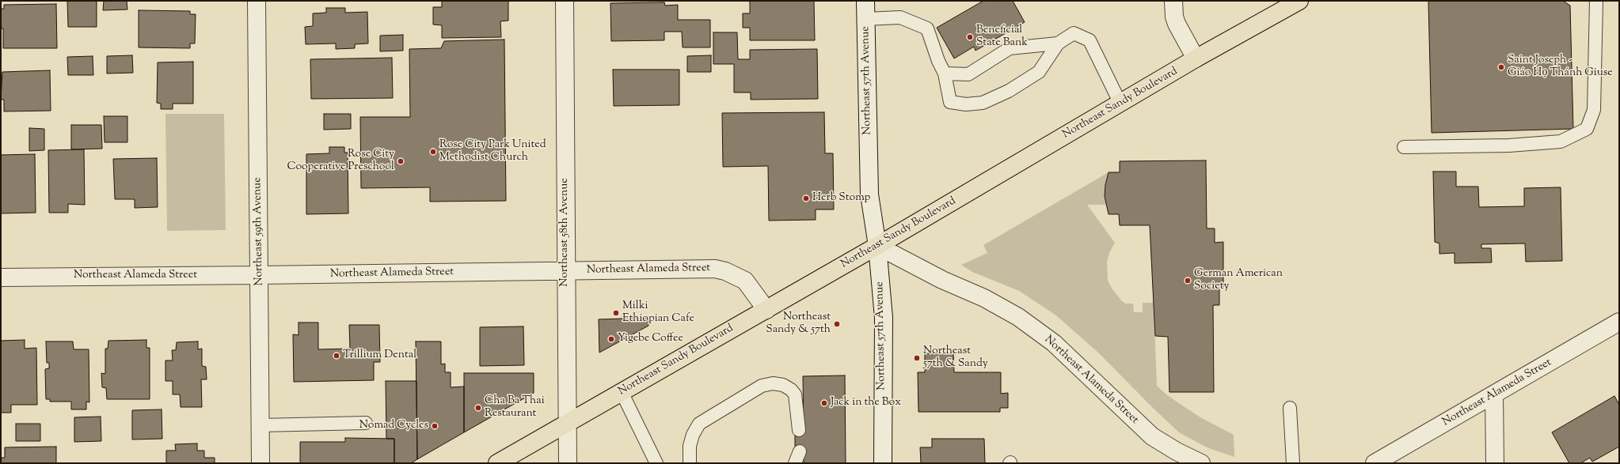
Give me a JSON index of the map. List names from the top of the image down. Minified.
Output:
{"streets":{"main road":["Northeast Sandy Boulevard"],"street":["Northeast 57th Avenue","Northeast 59th Avenue","Northeast 58th Avenue","Northeast Alameda Street"]},"crossings":[["Northeast 57th Avenue","Northeast Sandy Boulevard"],["Northeast 57th Avenue","Northeast Alameda Street"],["Northeast Sandy Boulevard","Northeast 58th Avenue"],["Northeast Sandy Boulevard","Northeast Alameda Street"],["Northeast 59th Avenue","Northeast Alameda Street"],["Northeast 58th Avenue","Northeast Alameda Street"]],"places":["Beneficial State Bank","Saint Joseph - Giáo Họ Thánh Giuse","Rose City Park United Methodist Church","Rose City Cooperative Preschool","Herb Stomp","German American Society","Milki Ethiopian Cafe","Northeast Sandy & 57th","Yigebe Coffee","Trillium Dental","Northeast 57th & Sandy","Jack in the Box","Cha Ba Thai Restaurant","Nomad Cycles"]}
